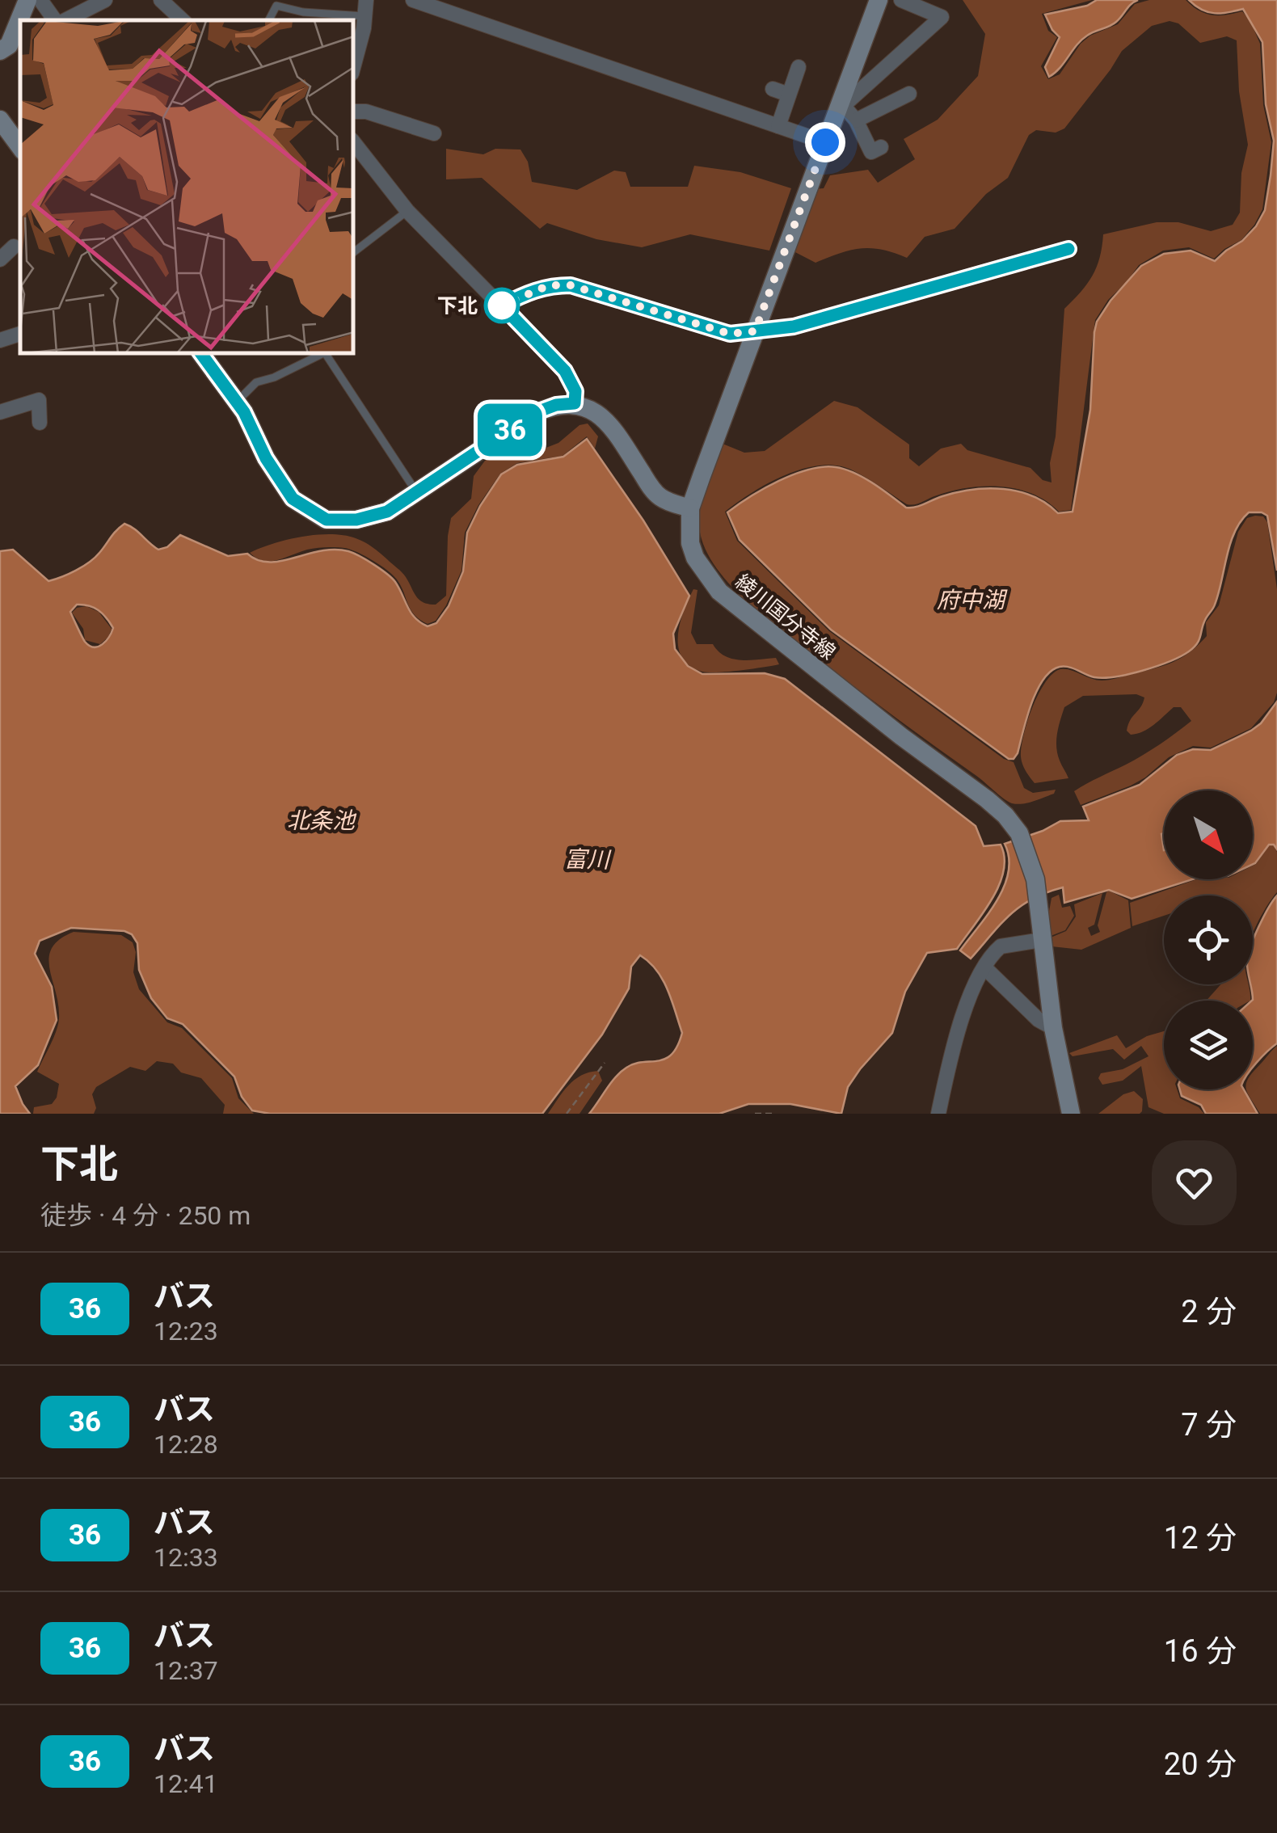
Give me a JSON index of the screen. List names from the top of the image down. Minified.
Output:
{"streets":{"main road":["綾川国分寺線"]},"water":["府中湖","北条池","富川"],"places":["下北"],"lines":["bus line 36"],"north":"bottom right","page":{"on_map":"36","heading":["下北","徒歩 · 4 分 · 250 m"],"list":[{"mark":"36","name":"バス","note":"12:23","value":"2 分"},{"mark":"36","name":"バス","note":"12:28","value":"7 分"},{"mark":"36","name":"バス","note":"12:33","value":"12 分"},{"mark":"36","name":"バス","note":"12:37","value":"16 分"},{"mark":"36","name":"バス","note":"12:41","value":"20 分"}]}}
